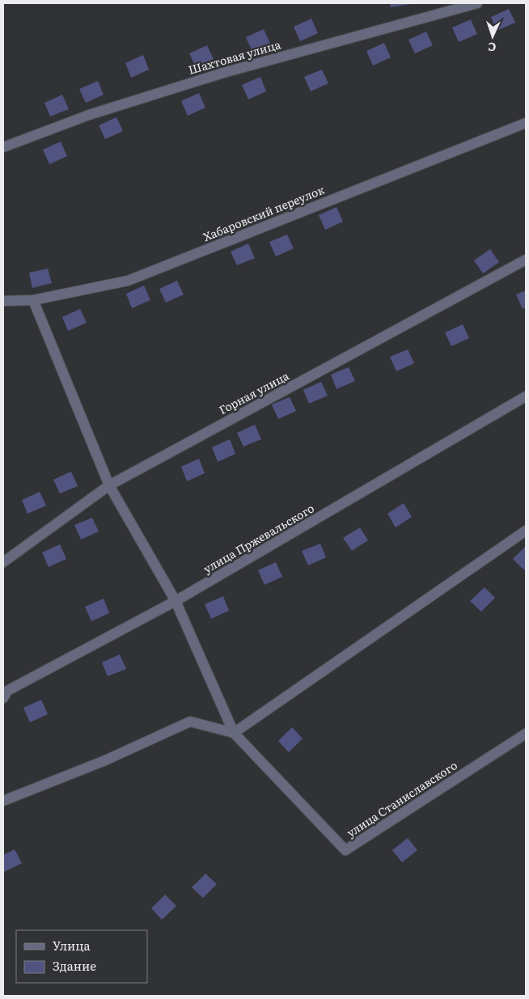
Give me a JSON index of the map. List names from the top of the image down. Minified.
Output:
{"streets":{"street":["Шахтовая улица","Хабаровский переулок","Горная улица","улица Пржевальского","улица Станиславского"]},"legend":["Улица","Здание"],"north":"bottom"}
